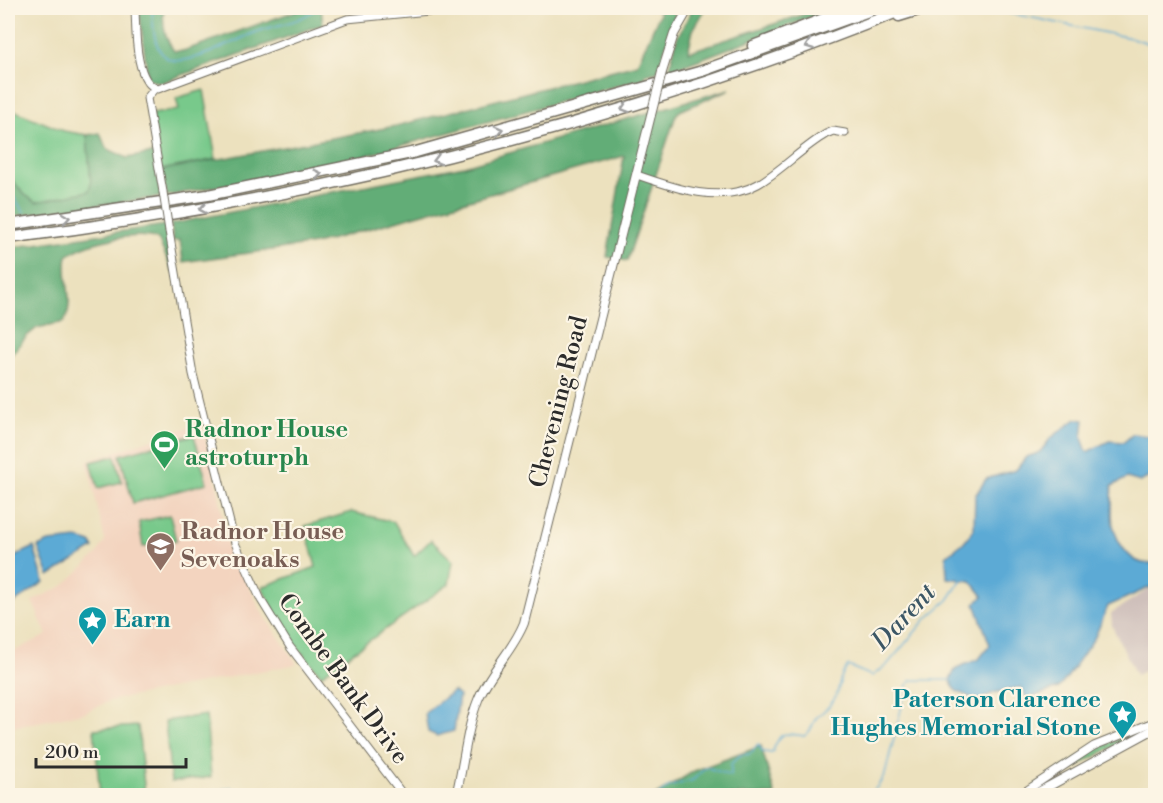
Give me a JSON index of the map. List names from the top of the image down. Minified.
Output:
{"streets":{"main road":["Chevening Road"],"street":["Combe Bank Drive"]},"water":["Darent"],"places":{"sports":["Radnor House astroturph"],"school or university":["Radnor House Sevenoaks"],"place":["Earn","Paterson Clarence Hughes Memorial Stone"]},"scale_bar":"200 m"}
